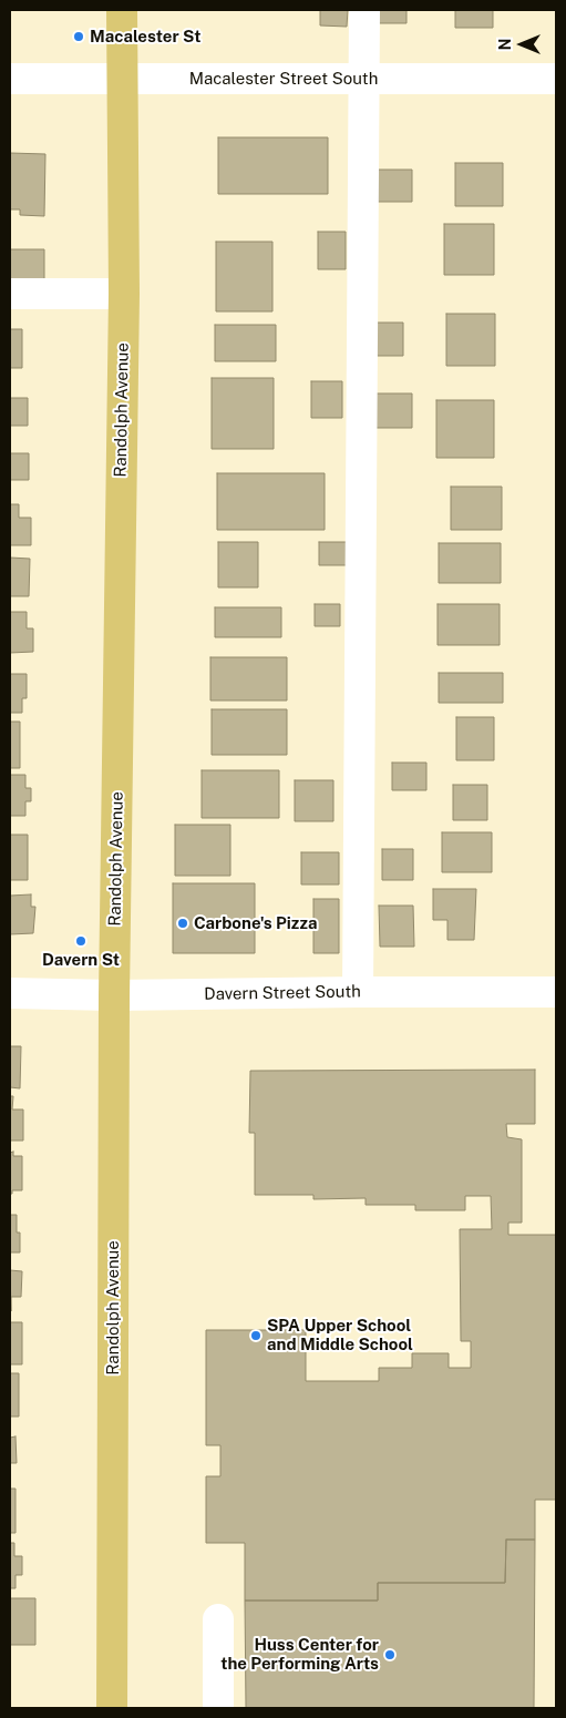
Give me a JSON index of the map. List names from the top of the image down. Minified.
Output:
{"streets":{"main road":["Randolph Avenue"],"street":["Macalester Street South","Davern Street South"]},"crossings":[["Macalester Street South","Randolph Avenue"],["Randolph Avenue","Davern Street South"]],"places":["Macalester St","Carbone's Pizza","Davern St","SPA Upper School and Middle School","Huss Center for the Performing Arts"],"north":"left"}
